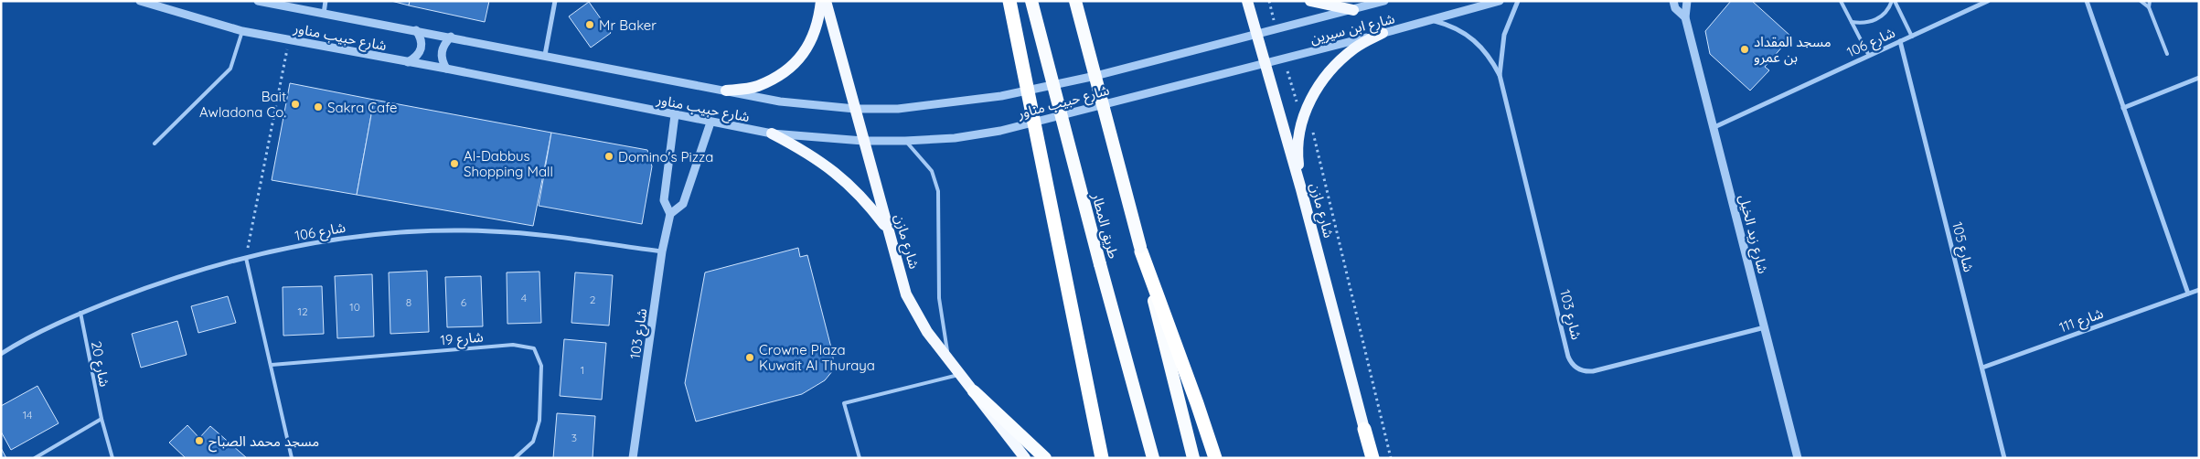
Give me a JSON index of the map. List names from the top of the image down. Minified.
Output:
{"streets":{"highway":["طريق المطار"],"main road":["شارع مازن"],"street":["شارع ابن سيرين","شارع حبيب مناور","شارع 106","شارع زيد الخيل","شارع 105","شارع 103","شارع 111"],"lane":["شارع 19","شارع 20"]},"crossings":[["شارع ابن سيرين","شارع حبيب مناور"],["شارع ابن سيرين","شارع مازن"],["شارع ابن سيرين","شارع 103"],["شارع حبيب مناور","شارع مازن"],["شارع حبيب مناور","شارع 103"],["شارع 106","شارع زيد الخيل"],["شارع 106","شارع 105"],["شارع 106","شارع 103"],["شارع 106","شارع 20"],["شارع زيد الخيل","شارع 103"],["شارع 105","شارع 111"]],"places":["Mr Baker","مسجد المقداد بن عمرو","Bait Awladona Co.","Sakra Cafe","Domino's Pizza","Al-Dabbus Shopping Mall","Crowne Plaza Kuwait Al Thuraya","مسجد محمد الصباح"],"house_numbers":["4","2","8","6","10","12","1","14","3"]}
